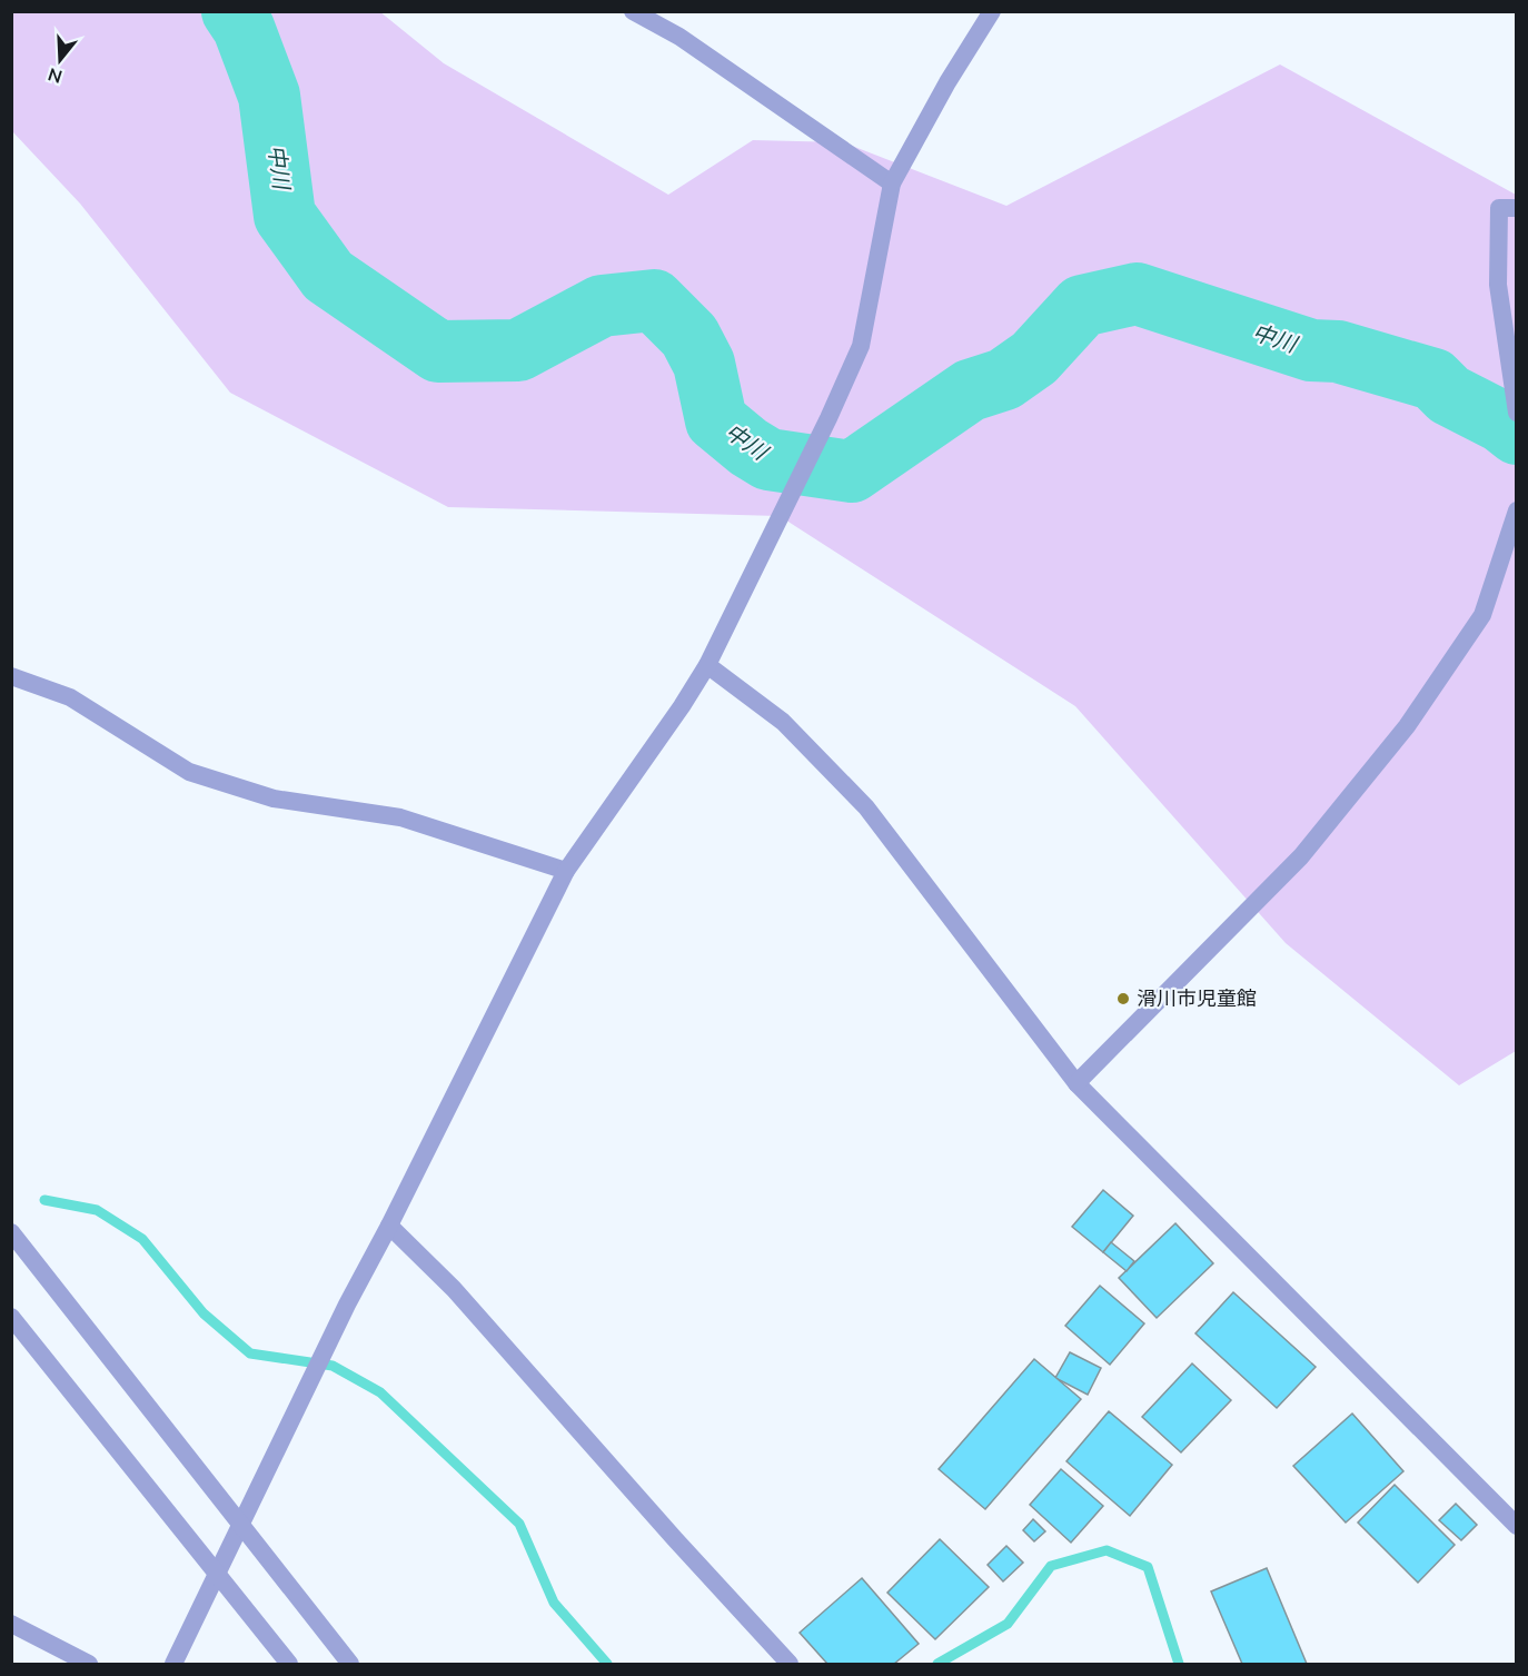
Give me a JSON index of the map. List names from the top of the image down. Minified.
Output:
{"water":["中川"],"places":["滑川市児童館"],"north":"bottom"}
